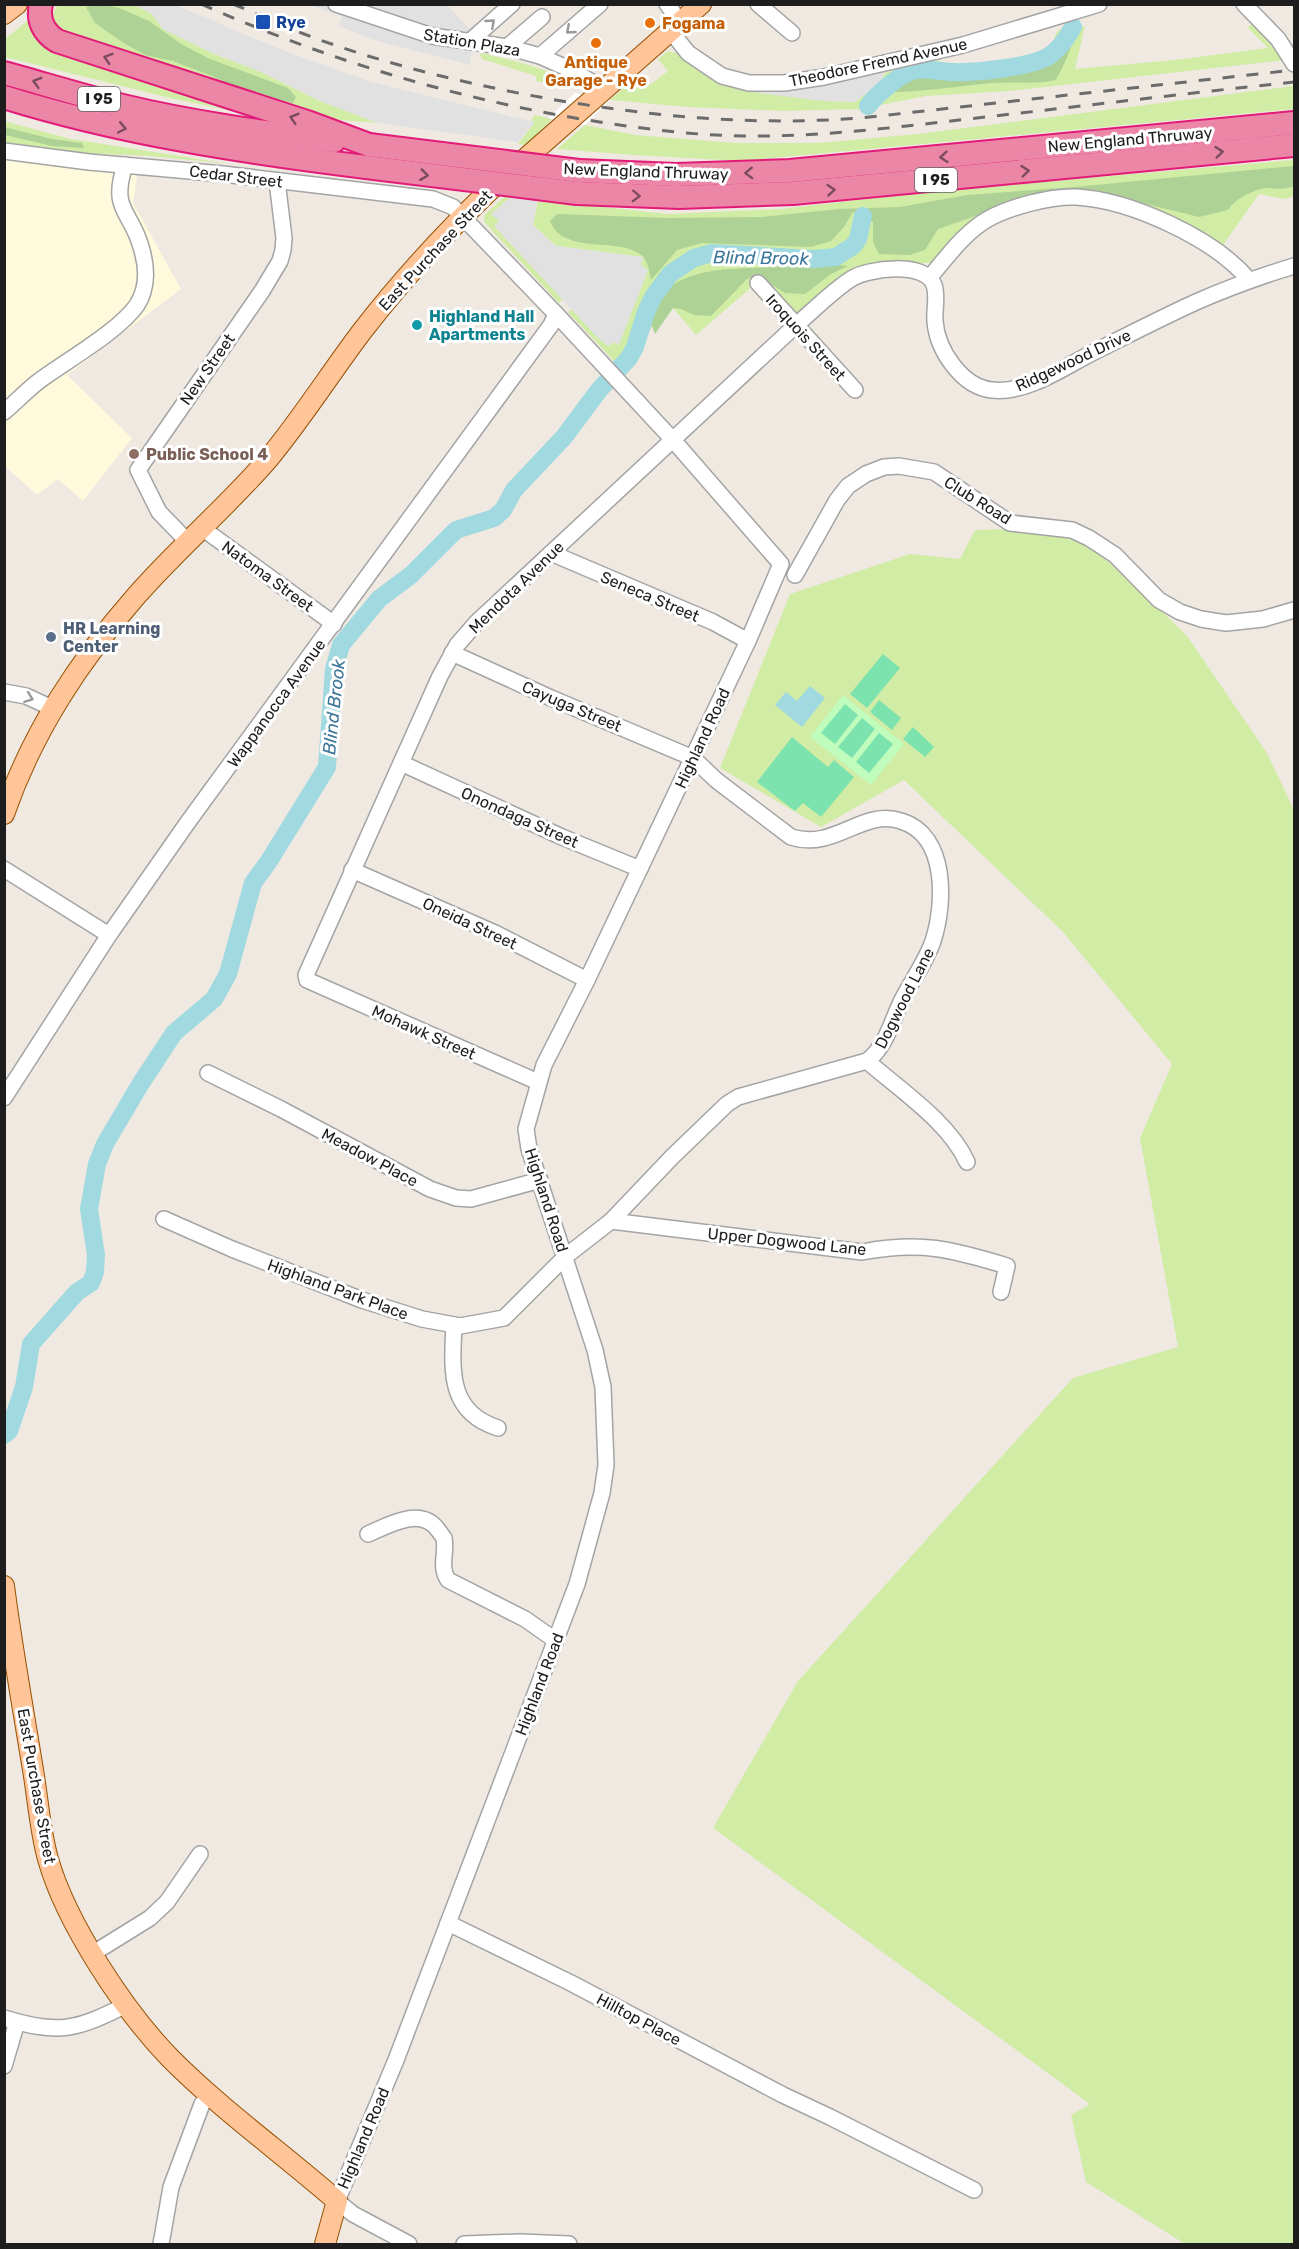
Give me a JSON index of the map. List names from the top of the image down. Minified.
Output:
{"streets":{"highway":["I 95","New England Thruway"],"main road":["East Purchase Street"],"street":["Station Plaza","Theodore Fremd Avenue","Cedar Street","Iroquois Street","Ridgewood Drive","New Street","Club Road","Natoma Street","Mendota Avenue","Seneca Street","Wappanocca Avenue","Cayuga Street","Highland Road","Onondaga Street","Oneida Street","Dogwood Lane","Mohawk Street","Meadow Place","Upper Dogwood Lane","Highland Park Place","Hilltop Place"]},"crossings":[["Station Plaza","East Purchase Street"],["Theodore Fremd Avenue","East Purchase Street"],["Cedar Street","East Purchase Street"],["Cedar Street","New Street"],["Cedar Street","Highland Road"],["East Purchase Street","New Street"],["East Purchase Street","Natoma Street"],["East Purchase Street","Highland Road"],["Iroquois Street","Mendota Avenue"],["Natoma Street","Wappanocca Avenue"],["Mendota Avenue","Seneca Street"],["Mendota Avenue","Cayuga Street"],["Mendota Avenue","Highland Road"],["Mendota Avenue","Onondaga Street"],["Mendota Avenue","Oneida Street"],["Mendota Avenue","Mohawk Street"],["Seneca Street","Highland Road"],["Wappanocca Avenue","Highland Road"],["Cayuga Street","Highland Road"],["Cayuga Street","Dogwood Lane"],["Highland Road","Onondaga Street"],["Highland Road","Oneida Street"],["Highland Road","Dogwood Lane"],["Highland Road","Mohawk Street"],["Highland Road","Meadow Place"],["Highland Road","Highland Park Place"],["Highland Road","Hilltop Place"],["Dogwood Lane","Upper Dogwood Lane"],["Dogwood Lane","Highland Park Place"]],"water":["Blind Brook"],"places":{"transit":["Rye"],"other":["Fogama","Antique Garage - Rye","Highland Hall Apartments","Public School 4","HR Learning Center"]}}
